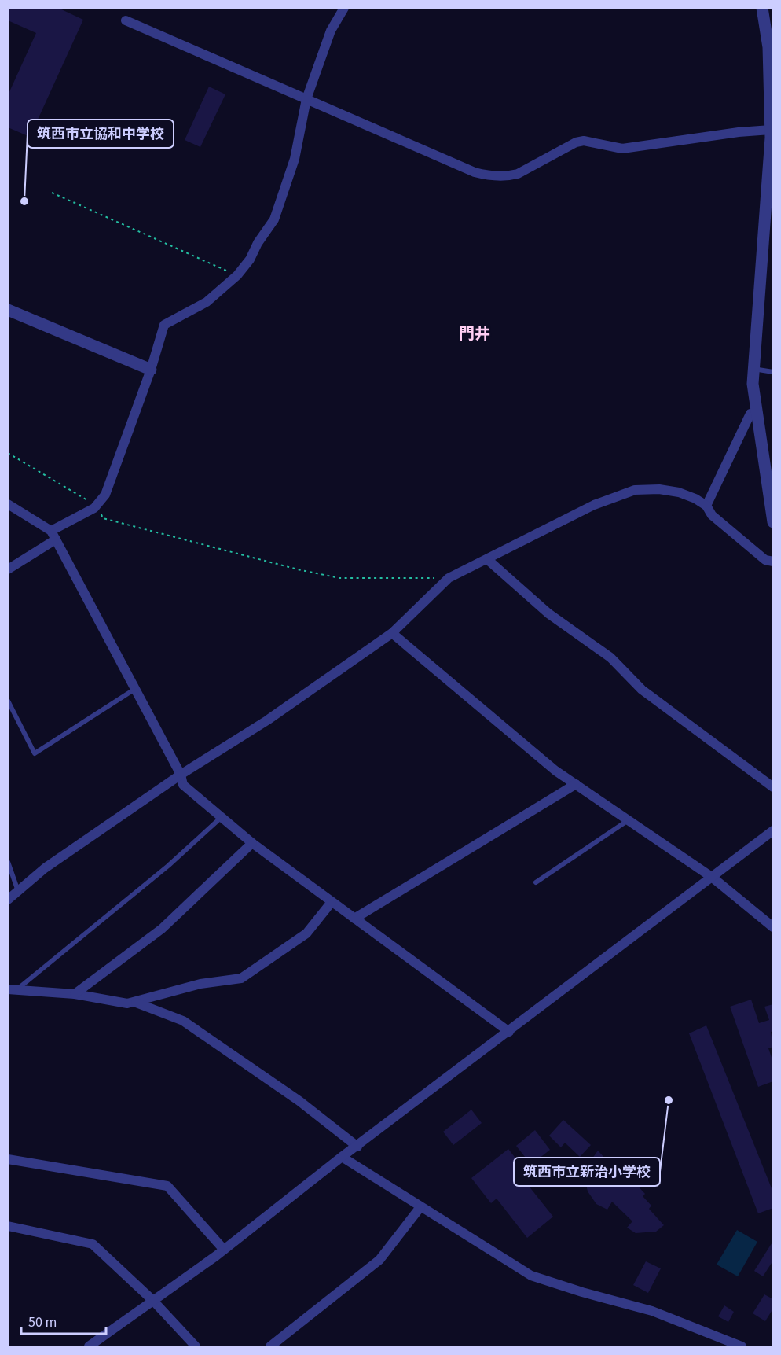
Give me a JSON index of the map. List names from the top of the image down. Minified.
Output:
{"districts":["門井"],"places":["筑西市立協和中学校","筑西市立新治小学校"],"scale_bar":"50 m"}
